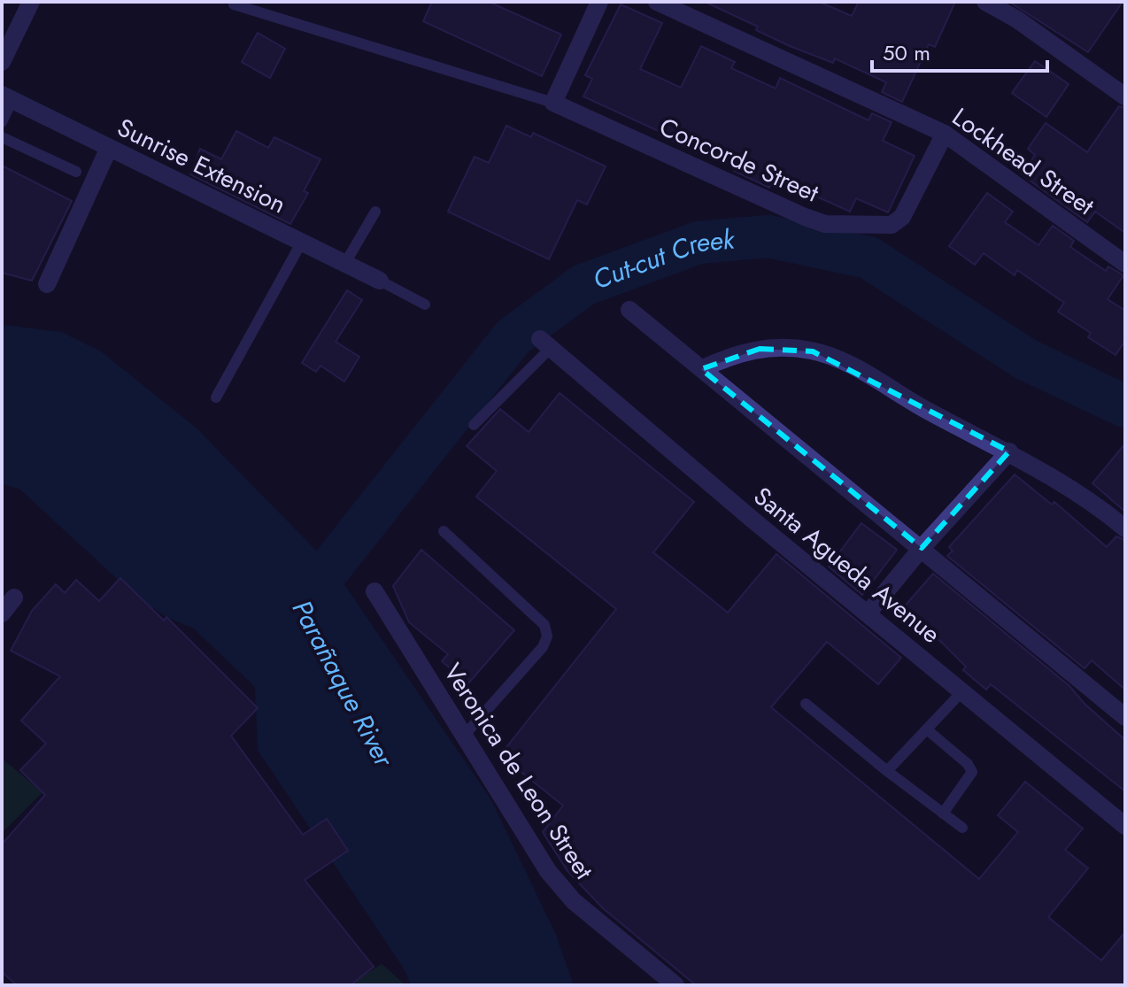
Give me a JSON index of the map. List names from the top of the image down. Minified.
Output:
{"streets":{"street":["Concorde Street","Lockhead Street","Sunrise Extension","Santa Agueda Avenue","Veronica de Leon Street"]},"crossings":[["Concorde Street","Lockhead Street"]],"water":["Cut-cut Creek","Parañaque River"],"scale_bar":"50 m"}
